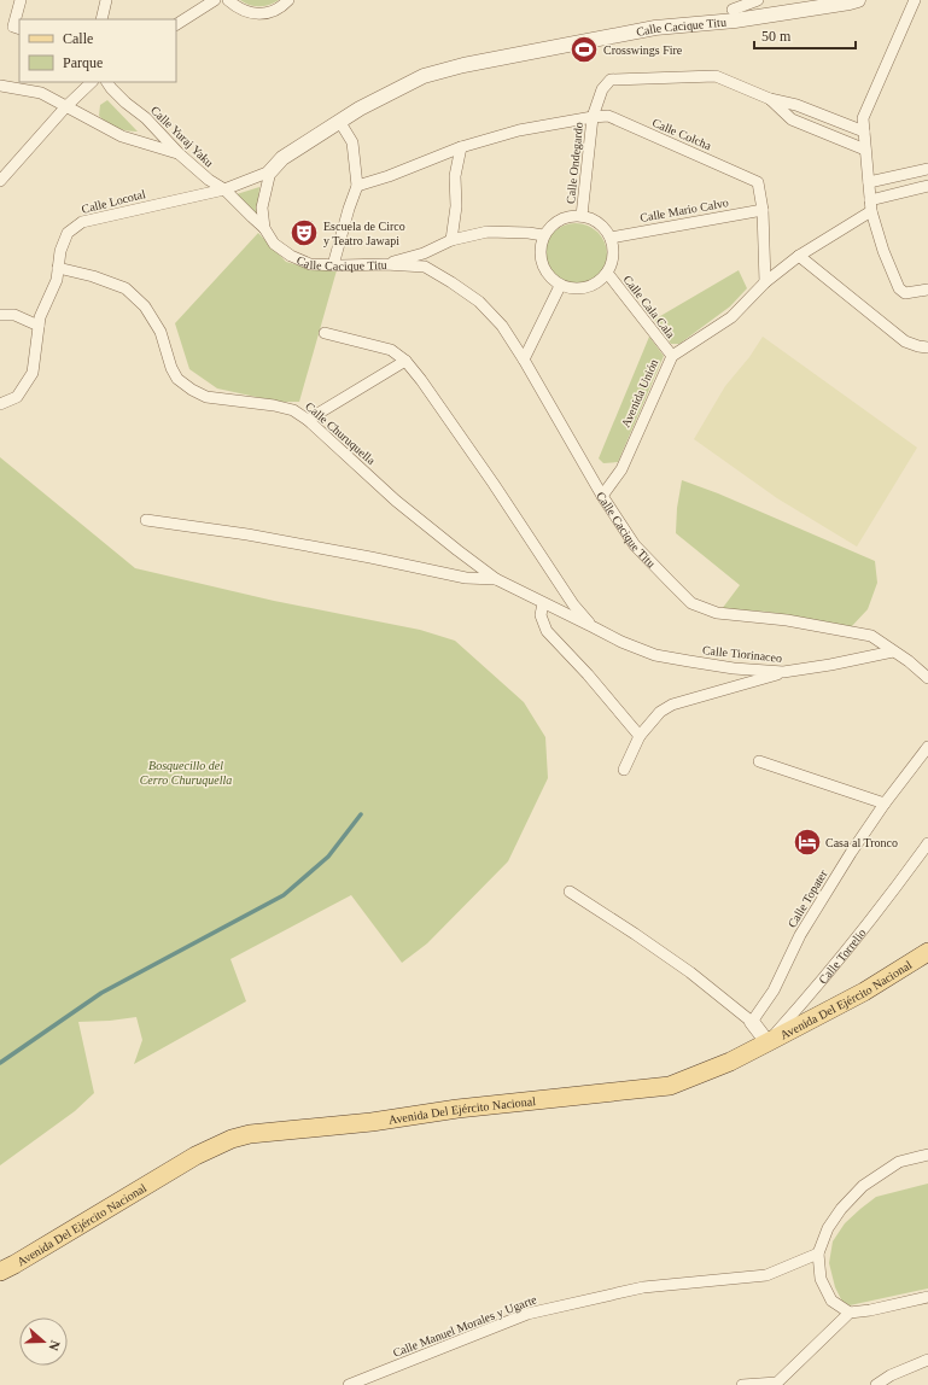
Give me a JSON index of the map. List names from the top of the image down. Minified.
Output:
{"streets":{"main road":["Avenida Del Ejército Nacional"],"street":["Calle Cacique Titu","Calle Colcha","Calle Yuraj Yaku","Calle Ondegardo","Calle Locotal","Calle Mario Calvo","Calle Cala Cala","Avenida Unión","Calle Churuquella","Calle Tiorinaceo","Calle Topater","Calle Torrelio","Calle Manuel Morales y Ugarte"]},"crossings":[["Calle Cacique Titu","Calle Yuraj Yaku"],["Calle Cacique Titu","Calle Locotal"],["Calle Cacique Titu","Avenida Unión"],["Calle Cacique Titu","Calle Tiorinaceo"],["Calle Colcha","Calle Ondegardo"],["Calle Colcha","Calle Mario Calvo"],["Calle Yuraj Yaku","Calle Locotal"],["Calle Ondegardo","Calle Mario Calvo"],["Calle Ondegardo","Calle Cala Cala"],["Calle Locotal","Calle Churuquella"],["Calle Mario Calvo","Calle Cala Cala"],["Calle Cala Cala","Avenida Unión"],["Calle Churuquella","Calle Tiorinaceo"],["Calle Torrelio","Avenida Del Ejército Nacional"]],"parks":["Bosquecillo del Cerro Churuquella"],"places":{"sports":["Crosswings Fire"],"theatre":["Escuela de Circo y Teatro Jawapi"],"hotel":["Casa al Tronco"]},"legend":["Calle","Parque"],"scale_bar":"50 m","north":"right"}
